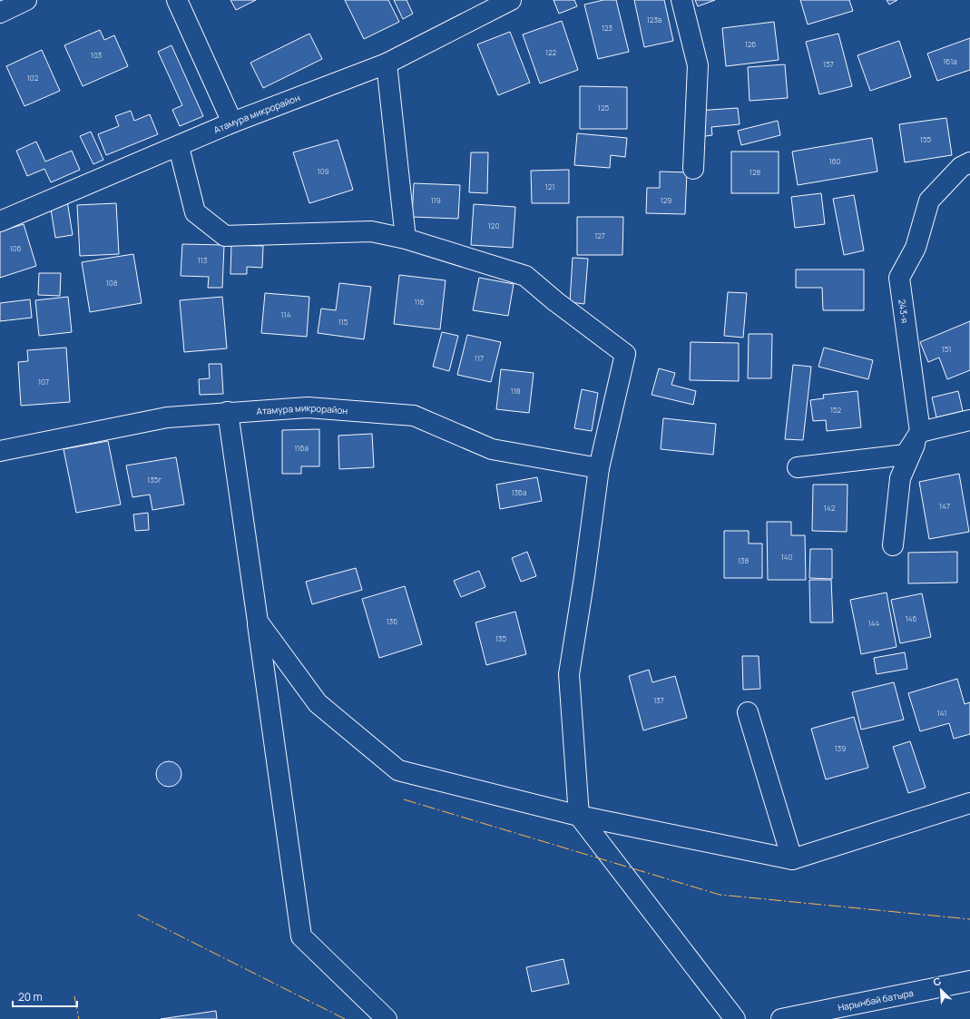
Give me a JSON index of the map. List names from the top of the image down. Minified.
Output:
{"streets":{"street":["Атамура микрорайон","243-я","Нарынбай батыра"]},"house_numbers":["123а","123","126","122","103","161а","157","102","125","155","160","109","128","121","119","129","120","127","106","113","108","116","114","115","151","117","107","118","152","116а","135г","136а","147","142","140","138","146","136","144","135","137","141","139"],"scale_bar":"20 m","north":"top left"}
